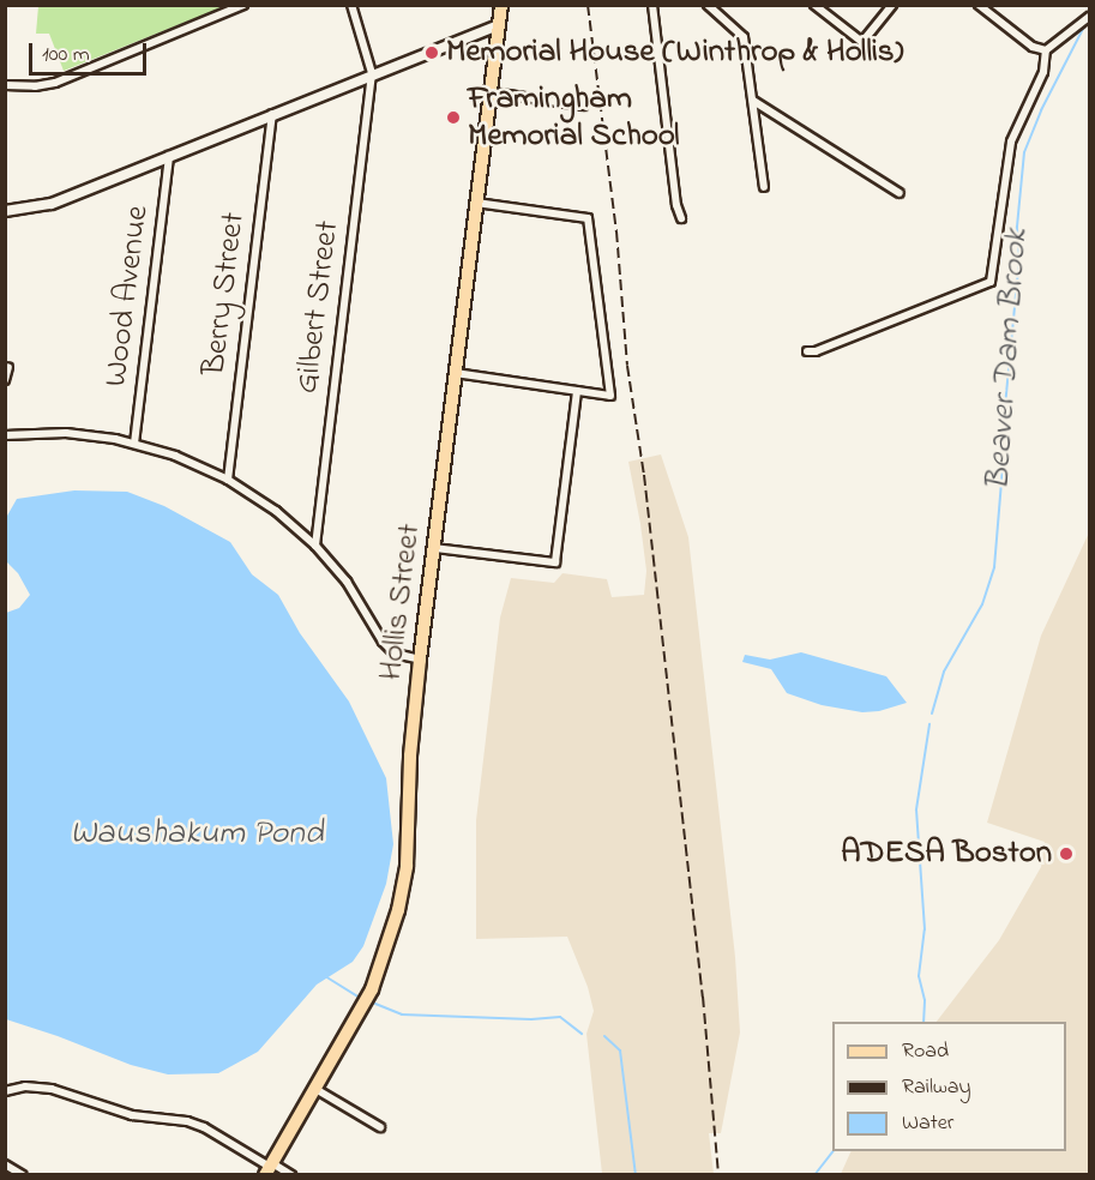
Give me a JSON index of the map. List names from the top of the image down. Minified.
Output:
{"streets":{"main road":["Hollis Street"],"street":["Berry Street","Wood Avenue","Gilbert Street"]},"water":["Beaver Dam Brook","Waushakum Pond"],"places":["Memorial House (Winthrop & Hollis)","Framingham Memorial School","ADESA Boston"],"legend":["Road","Railway","Water"],"scale_bar":"100 m"}
